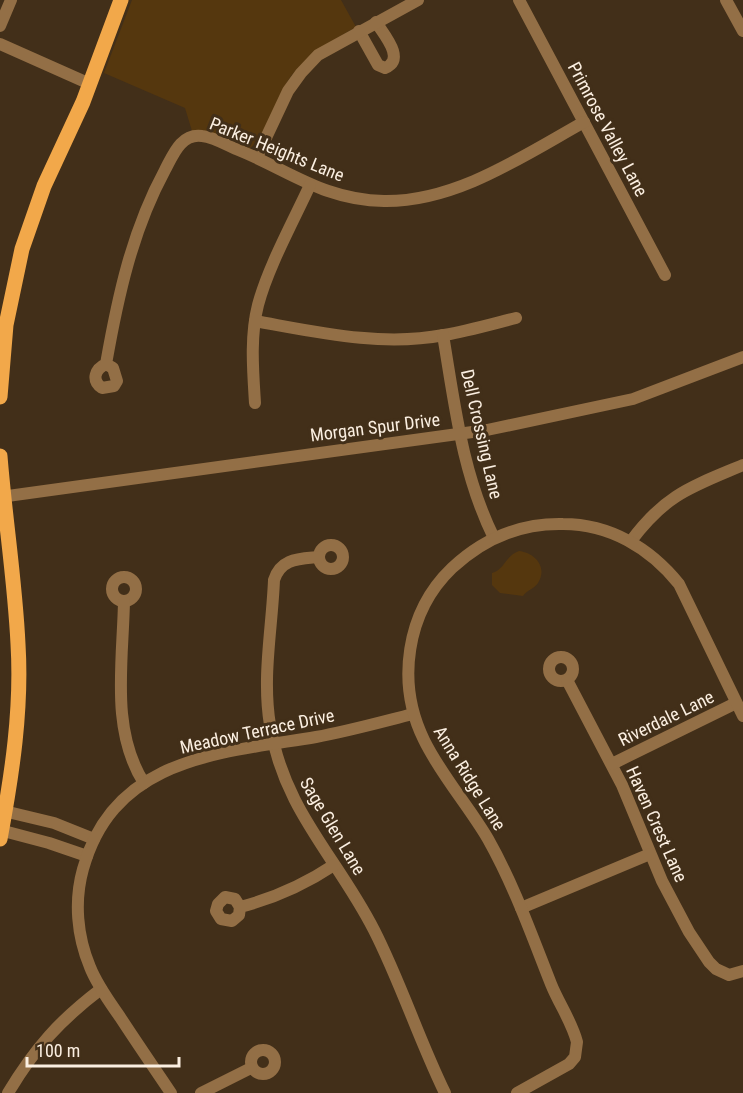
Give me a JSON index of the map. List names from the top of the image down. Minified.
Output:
{"streets":{"street":["Primrose Valley Lane","Parker Heights Lane","Morgan Spur Drive","Dell Crossing Lane","Riverdale Lane","Meadow Terrace Drive","Anna Ridge Lane","Haven Crest Lane","Sage Glen Lane"]},"crossings":[["Primrose Valley Lane","Parker Heights Lane"],["Morgan Spur Drive","Dell Crossing Lane"],["Dell Crossing Lane","Anna Ridge Lane"],["Riverdale Lane","Anna Ridge Lane"],["Riverdale Lane","Haven Crest Lane"],["Meadow Terrace Drive","Anna Ridge Lane"],["Meadow Terrace Drive","Sage Glen Lane"]],"scale_bar":"100 m"}
